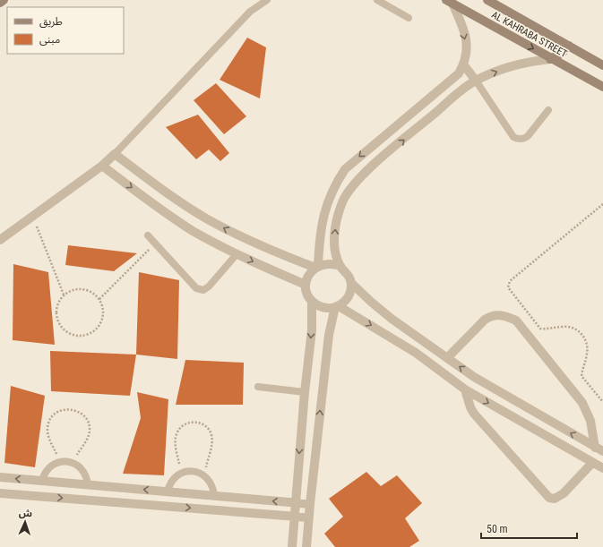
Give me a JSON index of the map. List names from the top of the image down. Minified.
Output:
{"streets":{"street":["AL KAHRABA STREET"]},"legend":["طريق","مبنى"],"scale_bar":"50 m","north":"top"}
